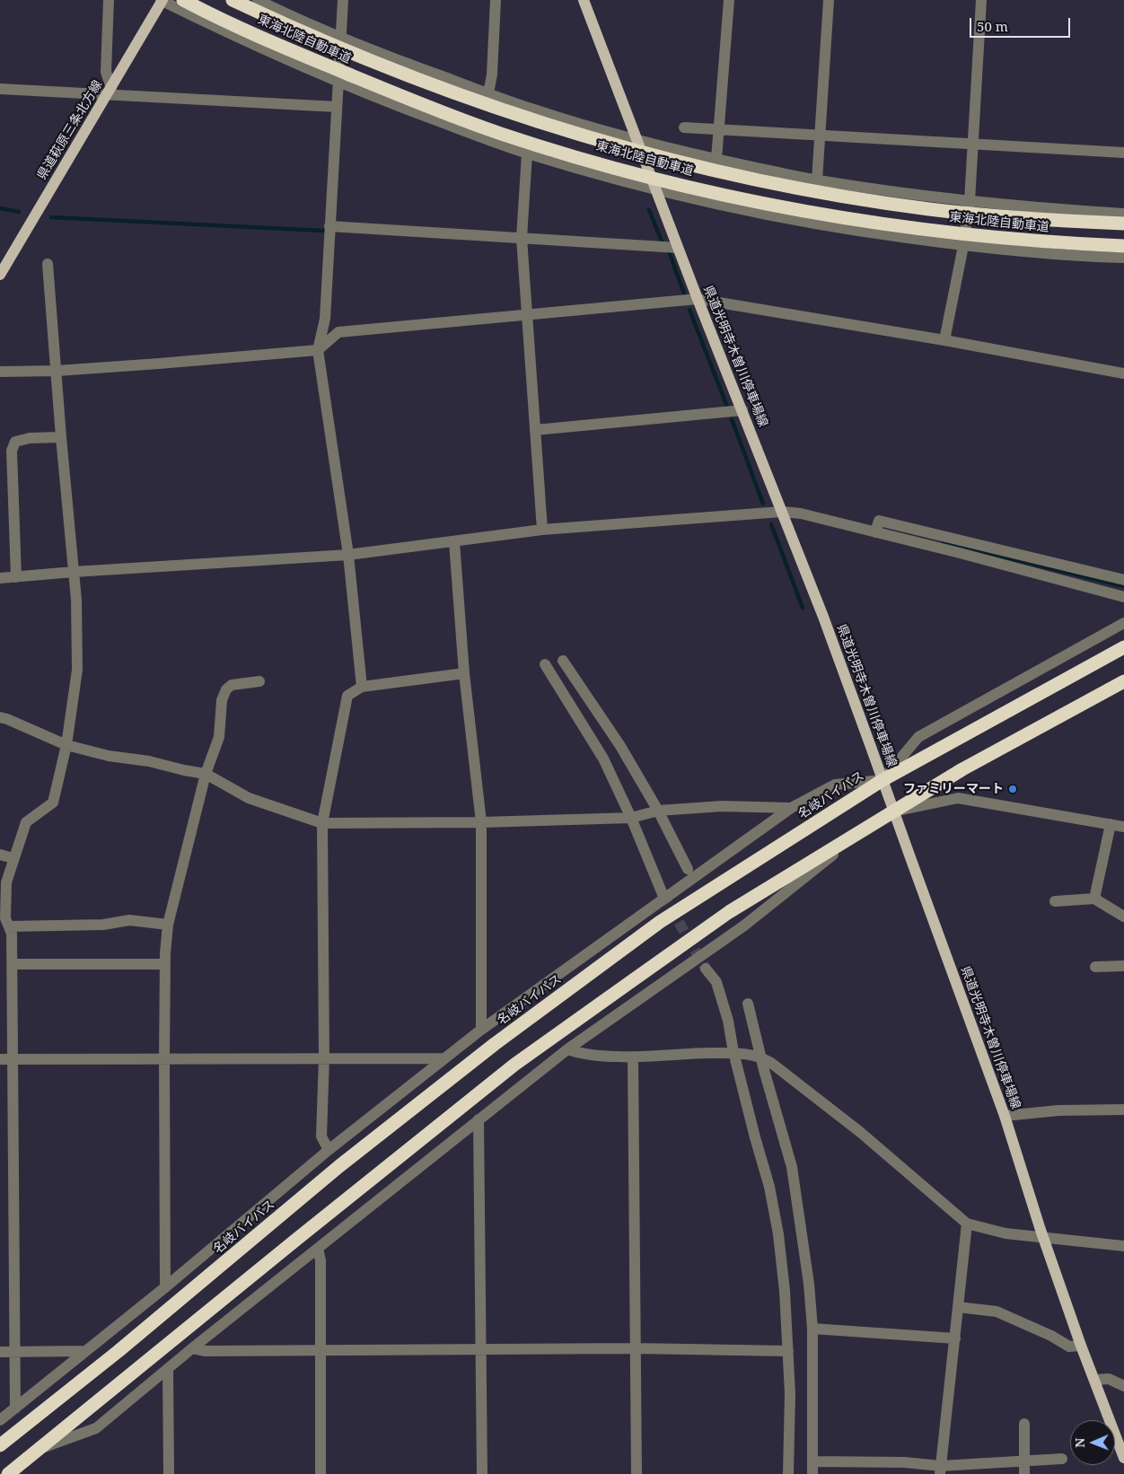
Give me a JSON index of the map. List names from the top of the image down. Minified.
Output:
{"streets":{"highway":["東海北陸自動車道","名岐バイパス"],"main road":["県道萩原三条北方線","県道光明寺木曽川停車場線"]},"crossings":[["県道光明寺木曽川停車場線","名岐バイパス"]],"places":["ファミリーマート"],"scale_bar":"50 m","north":"left"}
